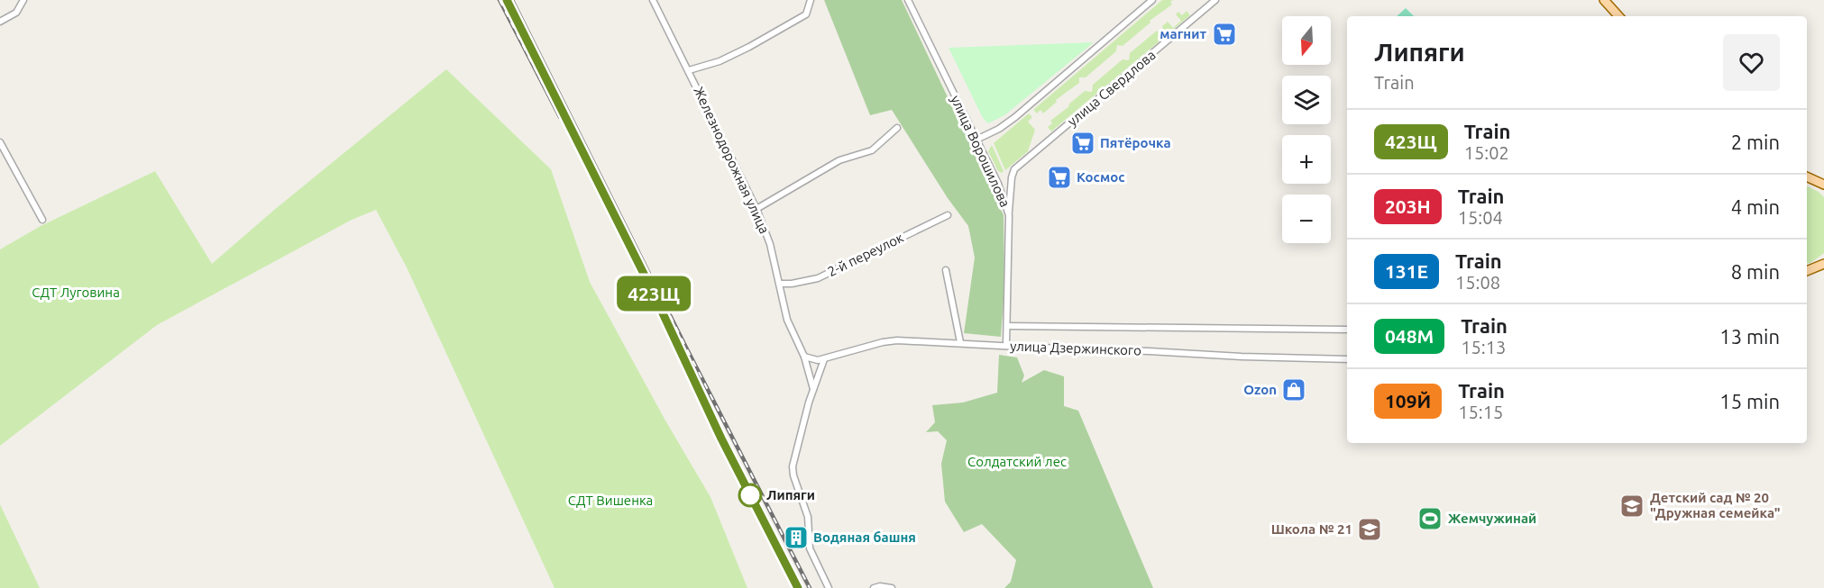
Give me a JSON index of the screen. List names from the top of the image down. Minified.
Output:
{"streets":{"street":["улица Свердлова","улица Ворошилова","Железнодорожная улица","2-й переулок","улица Дзержинского"]},"crossings":[["улица Свердлова","улица Ворошилова"],["улица Ворошилова","улица Дзержинского"],["Железнодорожная улица","2-й переулок"],["Железнодорожная улица","улица Дзержинского"]],"parks":["СДТ Луговина","Солдатский лес","СДТ Вишенка"],"places":{"supermarket":["магнит","Пятёрочка","Космос"],"shop":["Ozon"],"other":["Липяги"],"school or university":["Детский сад № 20 \"Дружная семейка\"","Школа № 21"],"sports":["Жемчужинай"],"building":["Водяная башня"]},"north":"bottom","page":{"on_map":"423Щ","map_buttons":["+","−"],"heading":["Липяги","Train"],"list":[{"mark":"423Щ","name":"Train","note":"15:02","value":"2 min"},{"mark":"203Н","name":"Train","note":"15:04","value":"4 min"},{"mark":"131Е","name":"Train","note":"15:08","value":"8 min"},{"mark":"048М","name":"Train","note":"15:13","value":"13 min"},{"mark":"109Й","name":"Train","note":"15:15","value":"15 min"}]}}
